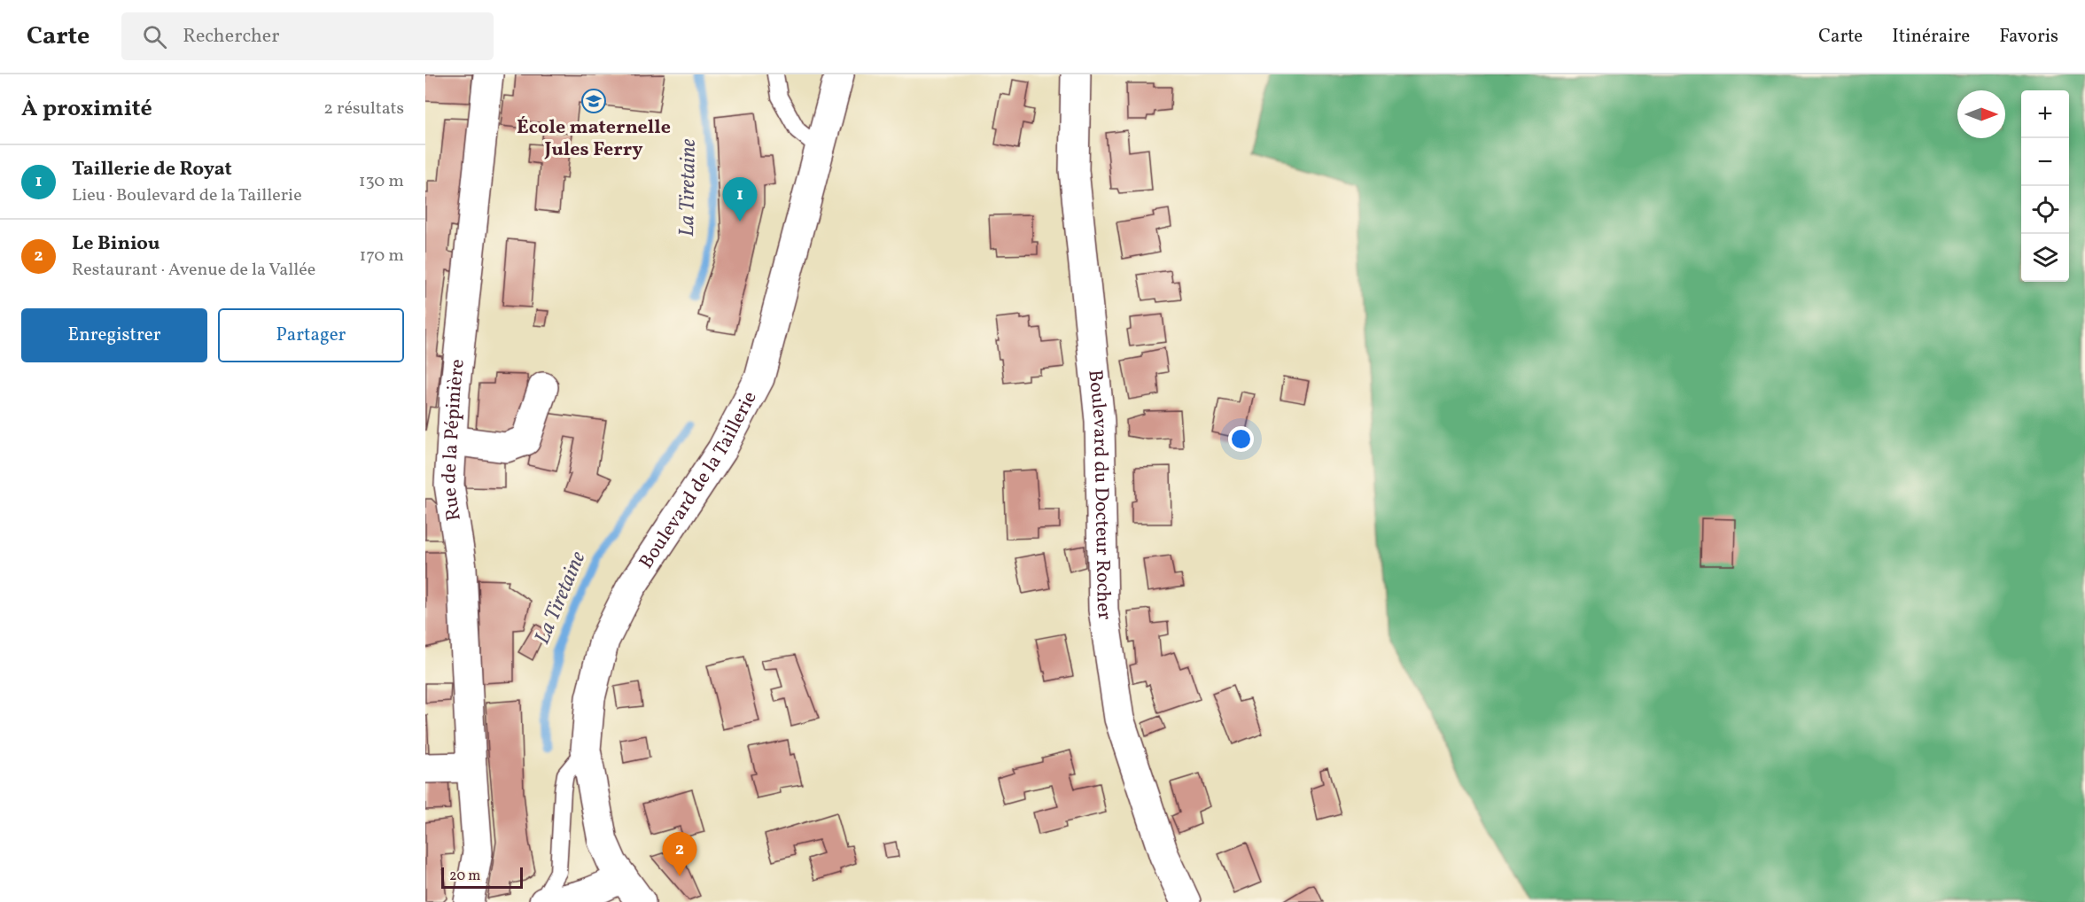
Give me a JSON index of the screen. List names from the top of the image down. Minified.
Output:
{"streets":{"street":["Rue de la Pépinière","Boulevard de la Taillerie","Boulevard du Docteur Rocher"]},"water":["La Tiretaine"],"places":{"school or university":["École maternelle Jules Ferry"]},"scale_bar":"20 m","north":"right","page":{"header":"Carte","search":"Rechercher","nav":["Carte","Itinéraire","Favoris"],"heading":["À proximité","2 résultats"],"map_buttons":["+","−"],"list":[{"mark":"1","name":"Taillerie de Royat","note":"Lieu · Boulevard de la Taillerie","value":"130 m"},{"mark":"2","name":"Le Biniou","note":"Restaurant · Avenue de la Vallée","value":"170 m"}],"pins":["1","2"],"buttons":["Enregistrer","Partager"],"scale":"20 m"}}
